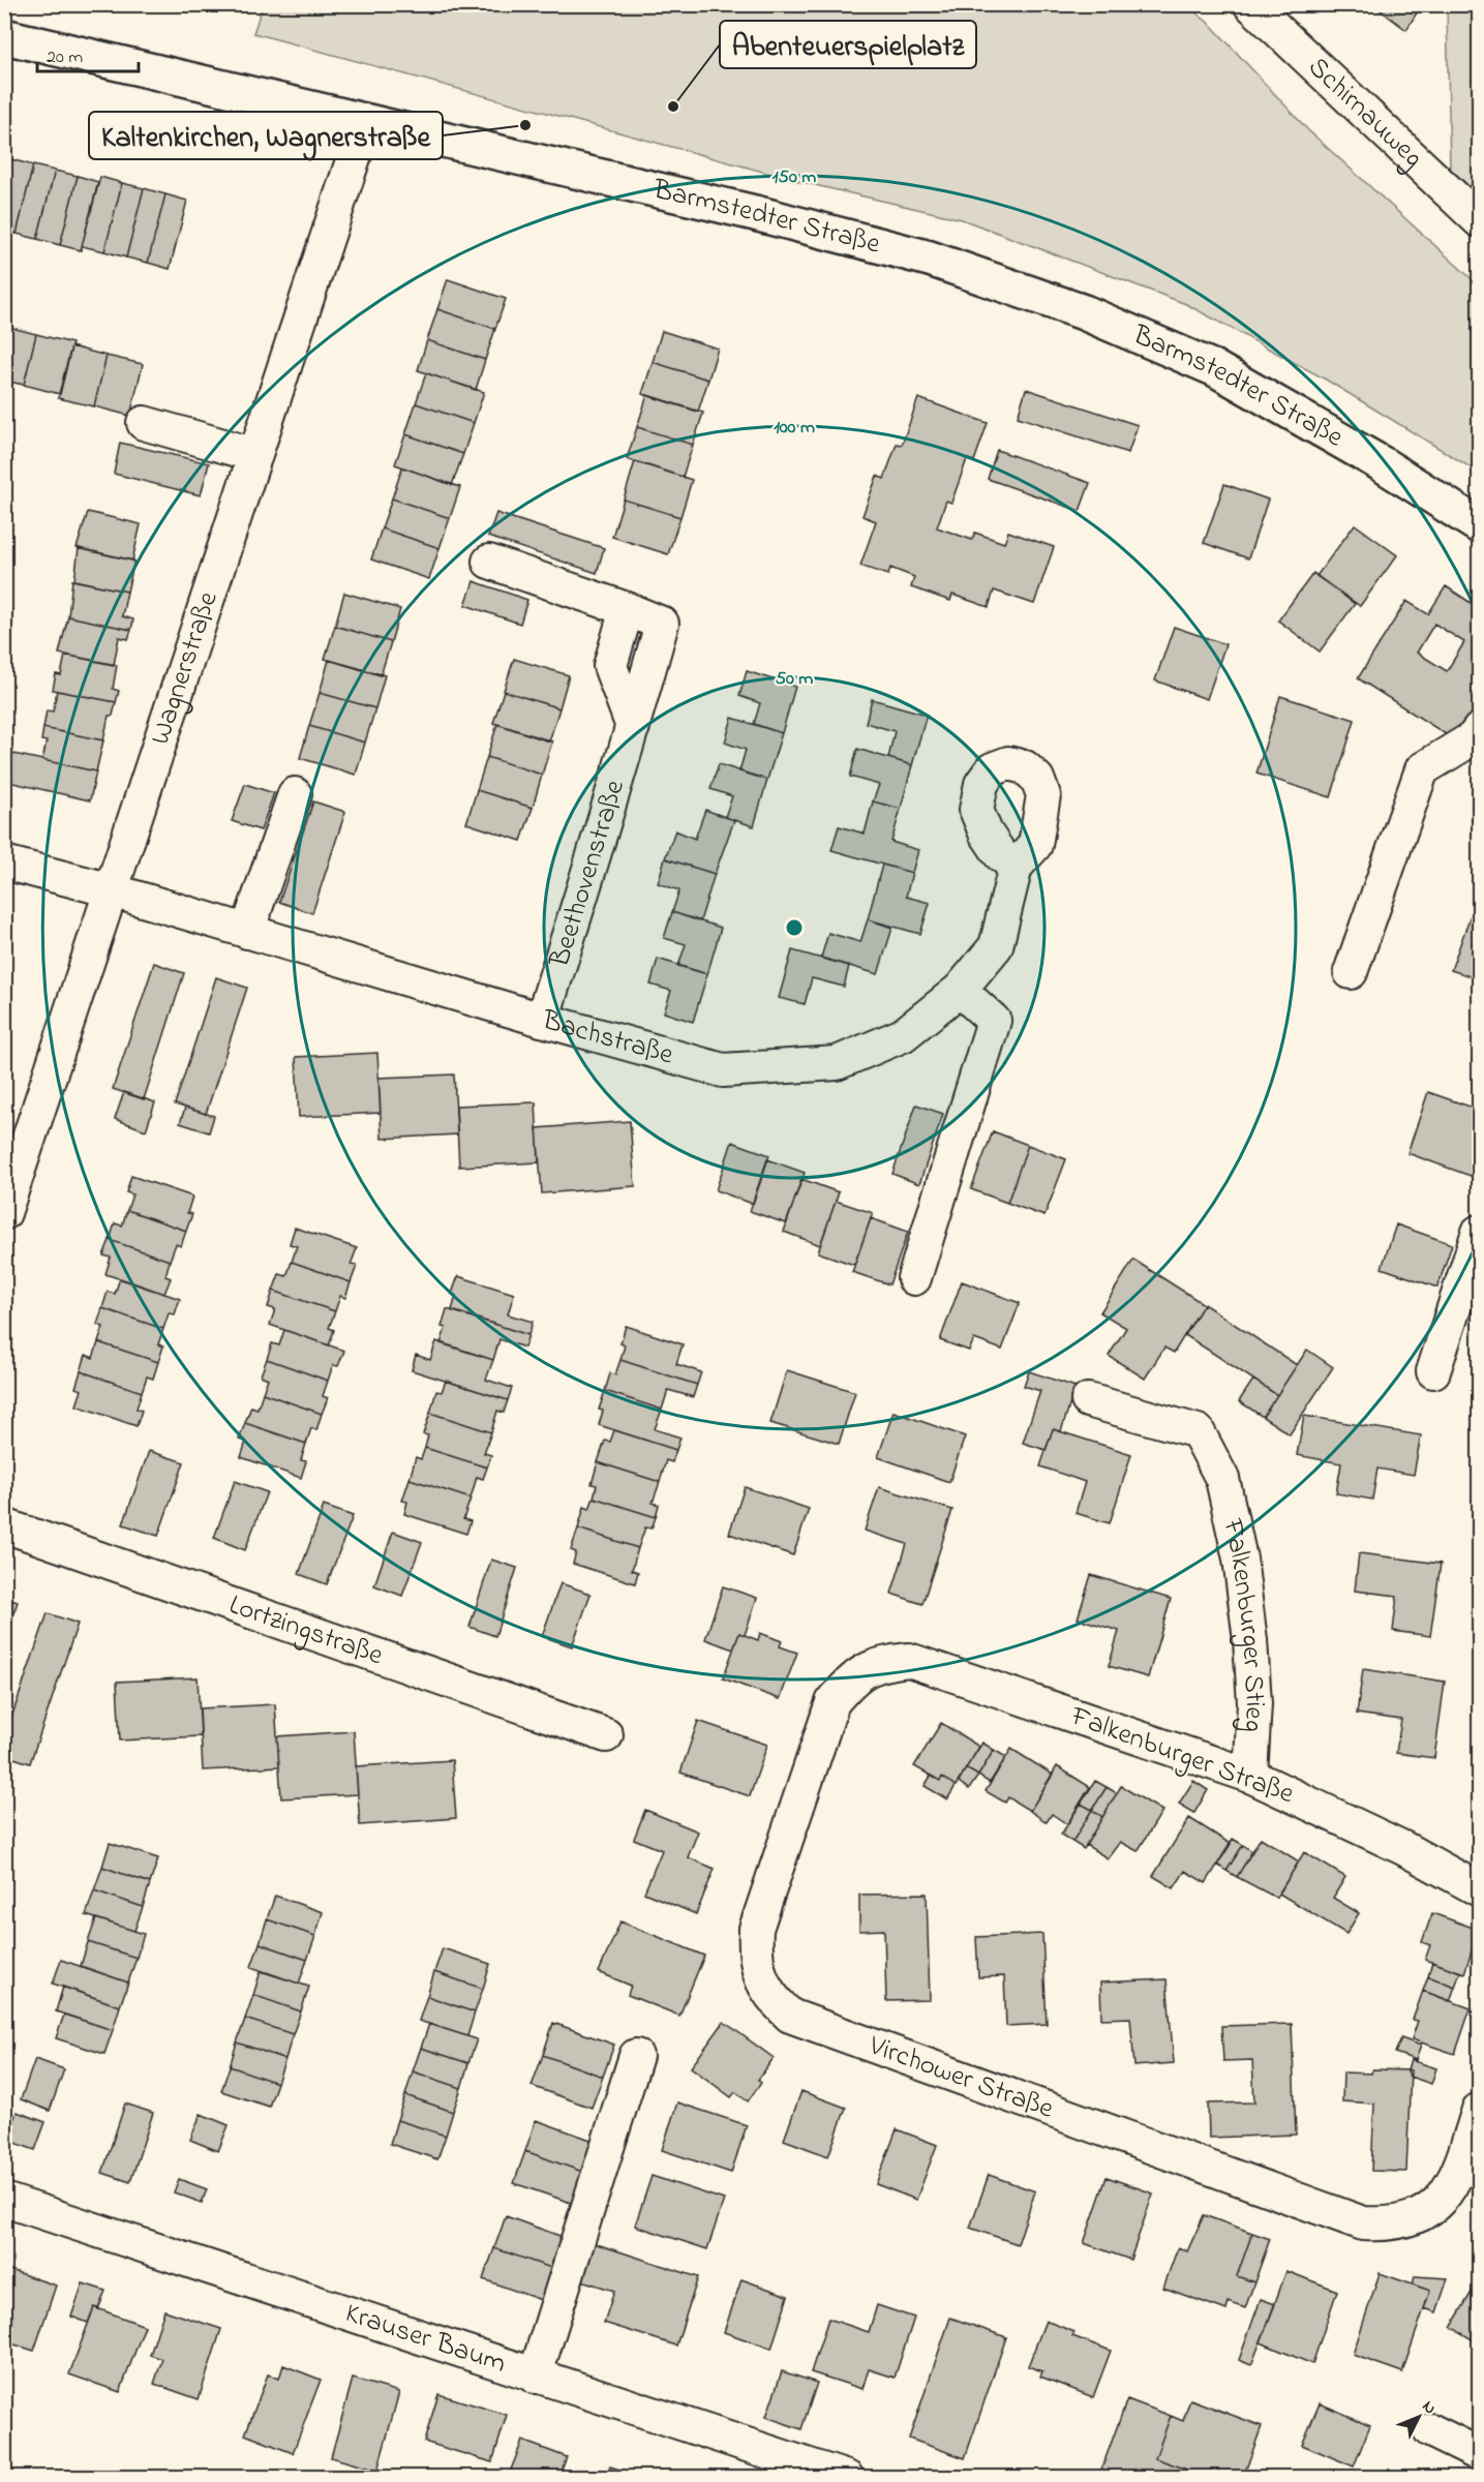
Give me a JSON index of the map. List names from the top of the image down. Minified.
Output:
{"streets":{"main road":["Barmstedter Straße"],"street":["Schirnauweg","Wagnerstraße","Beethovenstraße","Bachstraße","Falkenburger Stieg","Lortzingstraße","Falkenburger Straße","Virchower Straße","Krauser Baum"]},"crossings":[["Barmstedter Straße","Wagnerstraße"],["Wagnerstraße","Bachstraße"],["Beethovenstraße","Bachstraße"],["Falkenburger Stieg","Falkenburger Straße"],["Falkenburger Straße","Virchower Straße"]],"places":["Abenteuerspielplatz","Kaltenkirchen, Wagnerstraße"],"scale_bar":"20 m","north":"top right","rings":["150 m","100 m","50 m"]}
